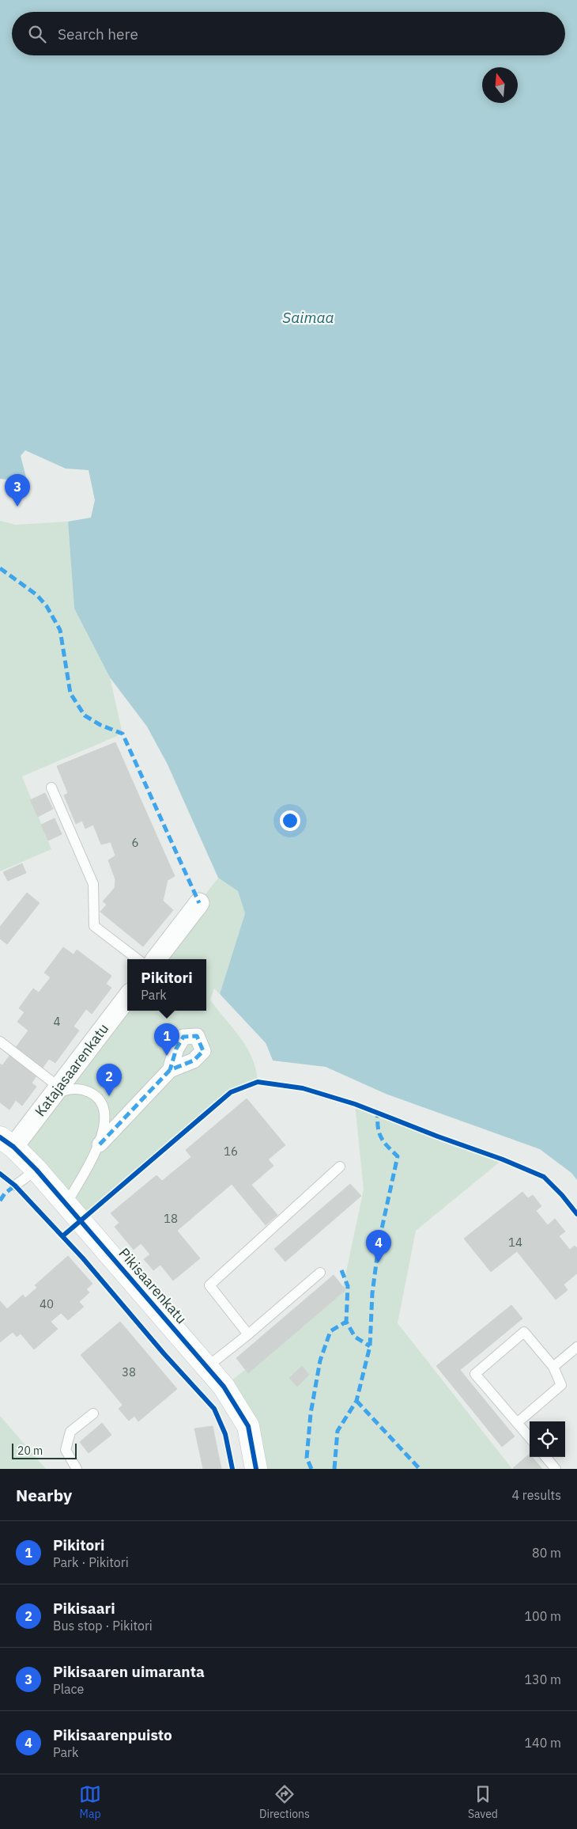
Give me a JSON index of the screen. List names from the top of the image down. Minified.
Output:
{"streets":{"street":["Katajasaarenkatu","Pikisaarenkatu"]},"crossings":[["Katajasaarenkatu","Pikisaarenkatu"]],"water":["Saimaa"],"house_numbers":["6","4","16","18","14","40","38"],"scale_bar":"20 m","north":"top","page":{"search":"Search here","pins":["3","1","2","4"],"popup":["Pikitori","Park"],"scale":"20 m","heading":["Nearby","4 results"],"list":[{"mark":"1","name":"Pikitori","note":"Park · Pikitori","value":"80 m"},{"mark":"2","name":"Pikisaari","note":"Bus stop · Pikitori","value":"100 m"},{"mark":"3","name":"Pikisaaren uimaranta","note":"Place","value":"130 m"},{"mark":"4","name":"Pikisaarenpuisto","note":"Park","value":"140 m"}],"nav":["Map","Directions","Saved"]}}
